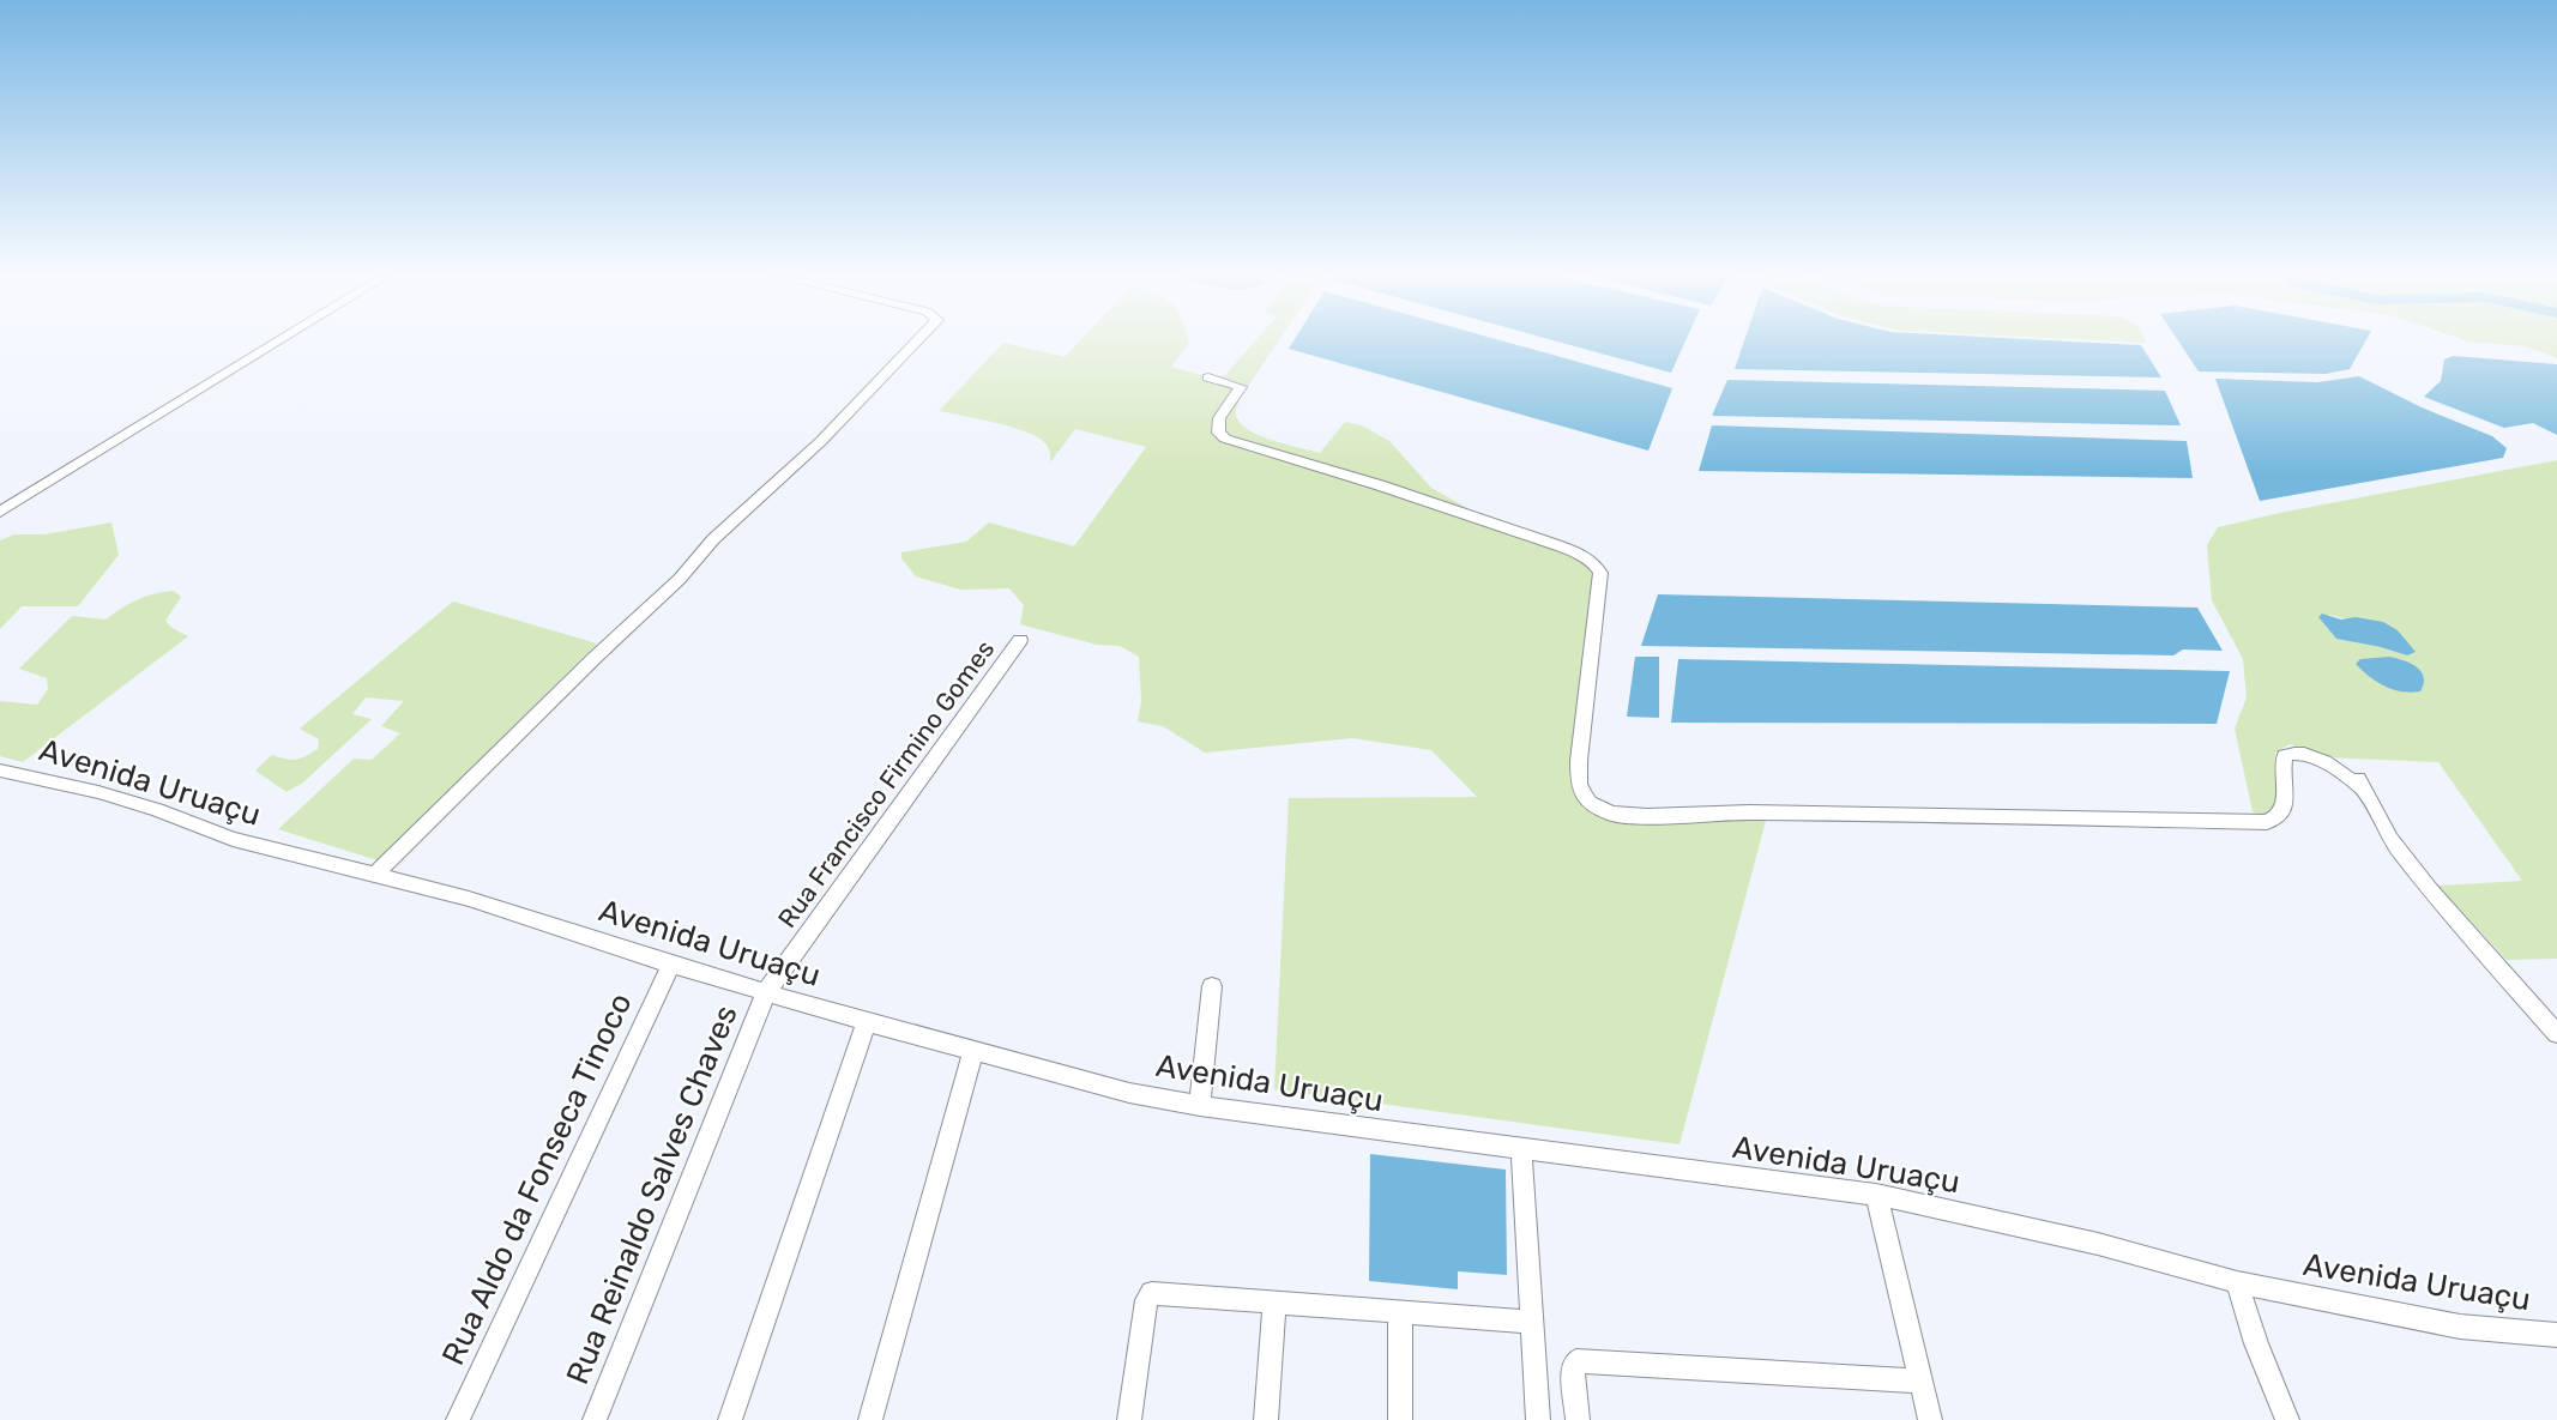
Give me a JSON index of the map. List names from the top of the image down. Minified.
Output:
{"streets":{"street":["Avenida Uruaçu","Rua Francisco Firmino Gomes","Rua Aldo da Fonseca Tinoco","Rua Reinaldo Salves Chaves"]},"crossings":[["Avenida Uruaçu","Rua Francisco Firmino Gomes"],["Avenida Uruaçu","Rua Aldo da Fonseca Tinoco"],["Avenida Uruaçu","Rua Reinaldo Salves Chaves"],["Rua Francisco Firmino Gomes","Rua Reinaldo Salves Chaves"]]}
